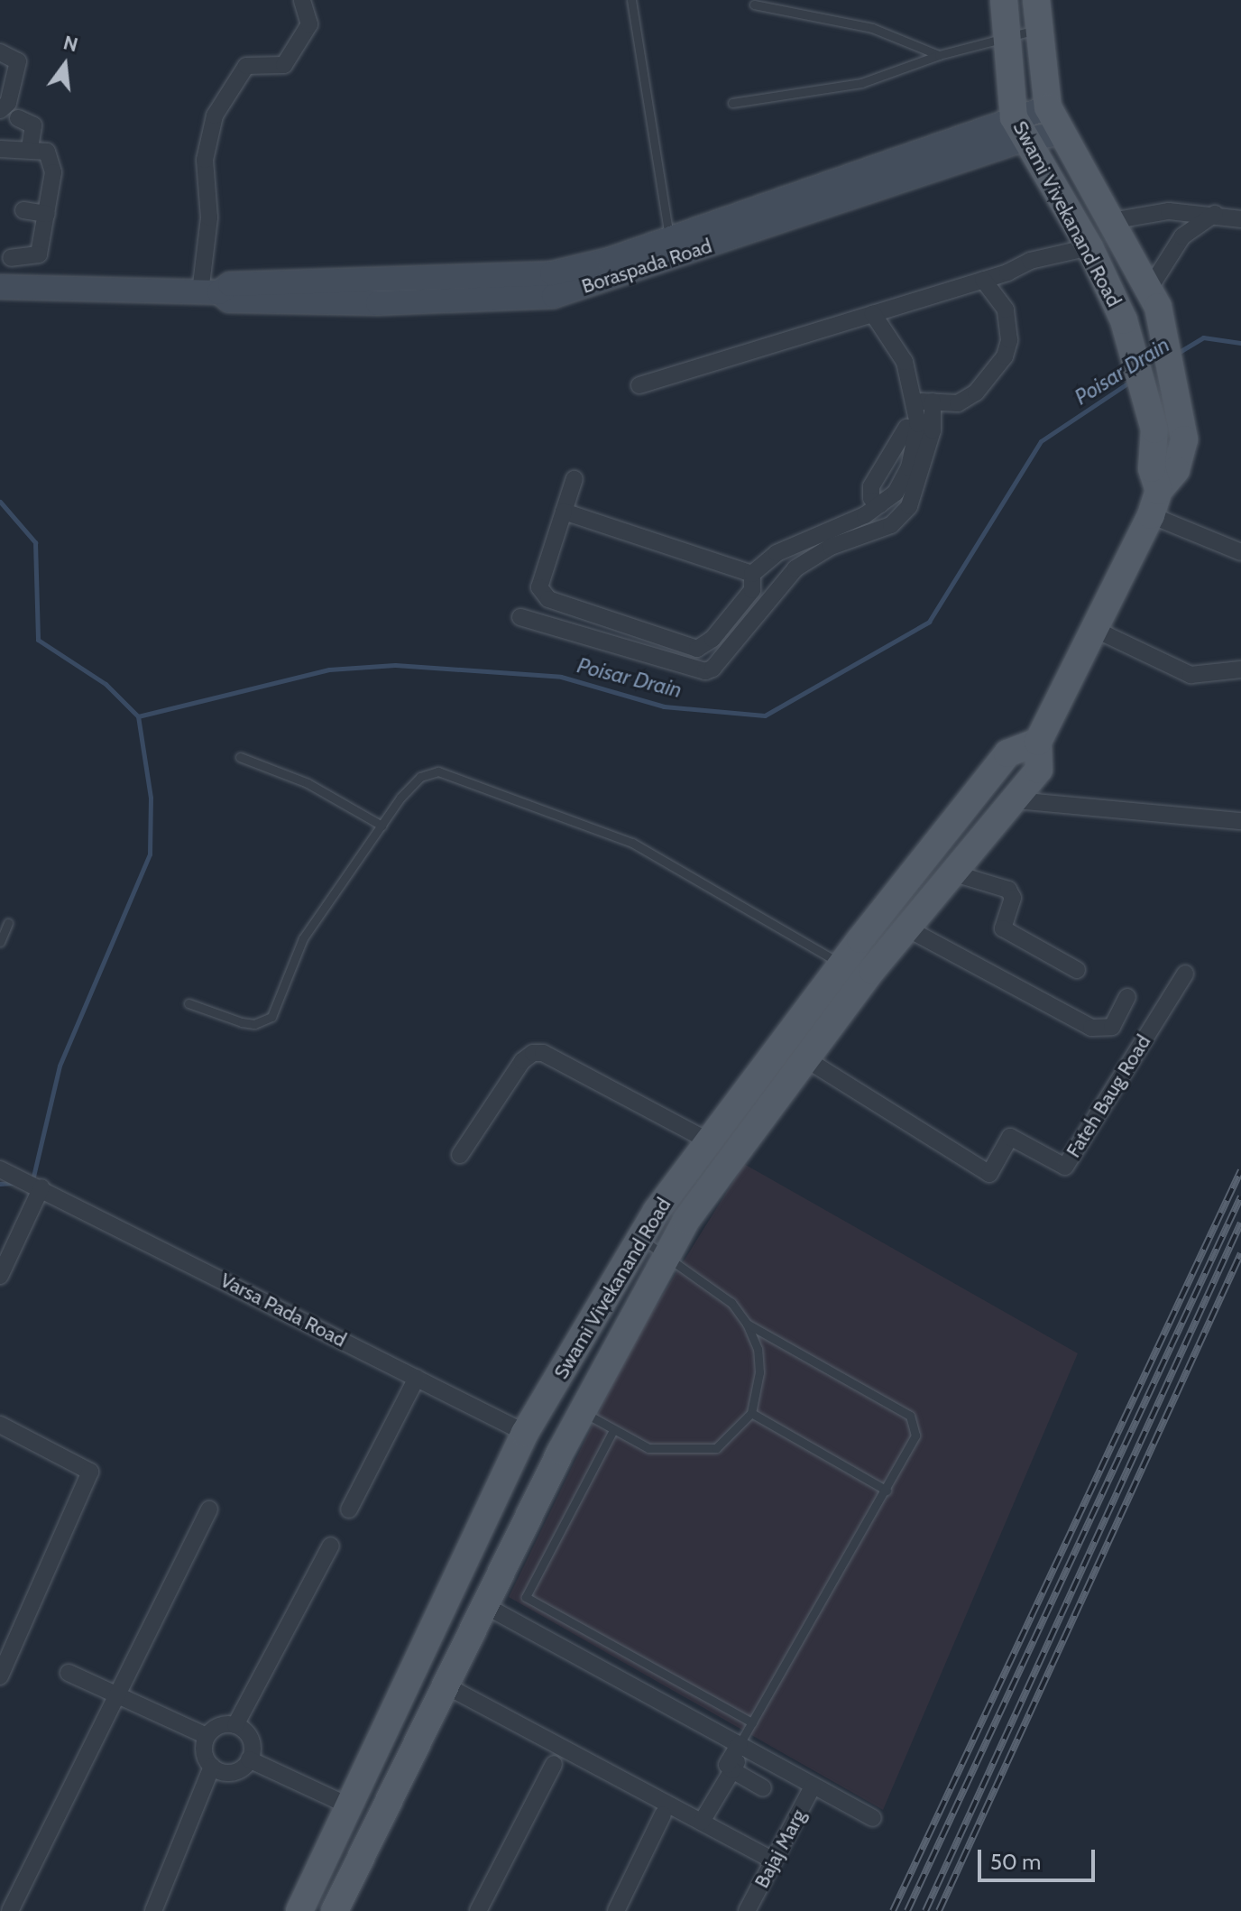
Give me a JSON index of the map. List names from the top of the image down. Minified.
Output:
{"streets":{"main road":["Swami Vivekanand Road","Boraspada Road"],"street":["Fateh Baug Road","Varsa Pada Road","Bajaj Marg"]},"crossings":[["Swami Vivekanand Road","Boraspada Road"],["Swami Vivekanand Road","Fateh Baug Road"],["Swami Vivekanand Road","Varsa Pada Road"]],"water":["Poisar Drain"],"scale_bar":"50 m","north":"top"}
